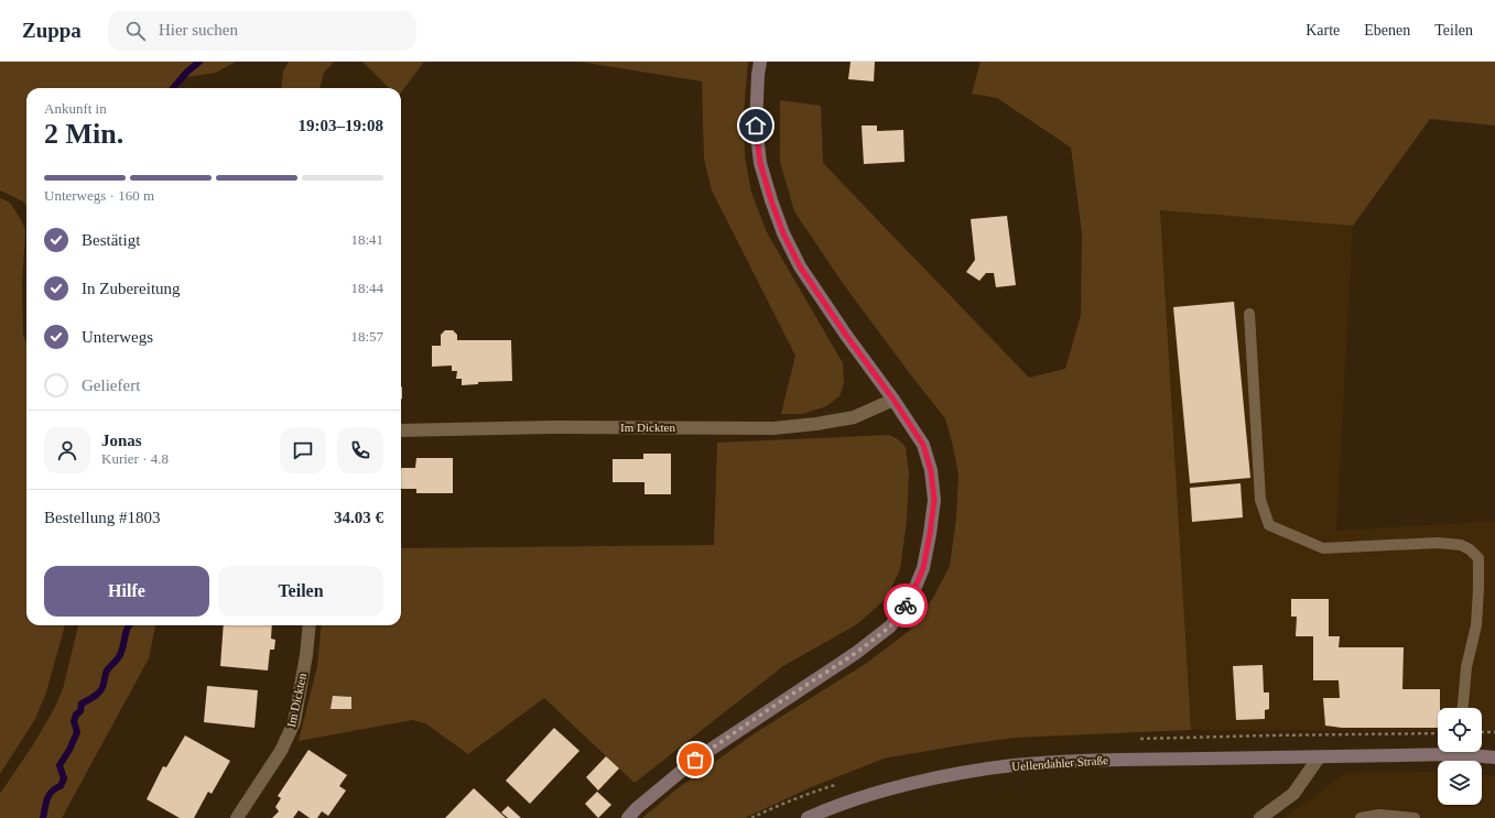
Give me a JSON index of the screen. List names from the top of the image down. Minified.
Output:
{"streets":{"main road":["Uellendahler Straße"],"street":["Im Dickten"]},"page":{"header":"Zuppa","search":"Hier suchen","nav":["Karte","Ebenen","Teilen"],"heading":["2 Min.","Ankunft in","19:03–19:08"],"panel":["Jonas","Kurier · 4.8","Bestellung #1803","34.03 €"],"bar":"Unterwegs · 160 m","list":[["Bestätigt","18:41"],["In Zubereitung","18:44"],["Unterwegs","18:57"],"Geliefert"],"buttons":["Hilfe","Teilen"]}}
